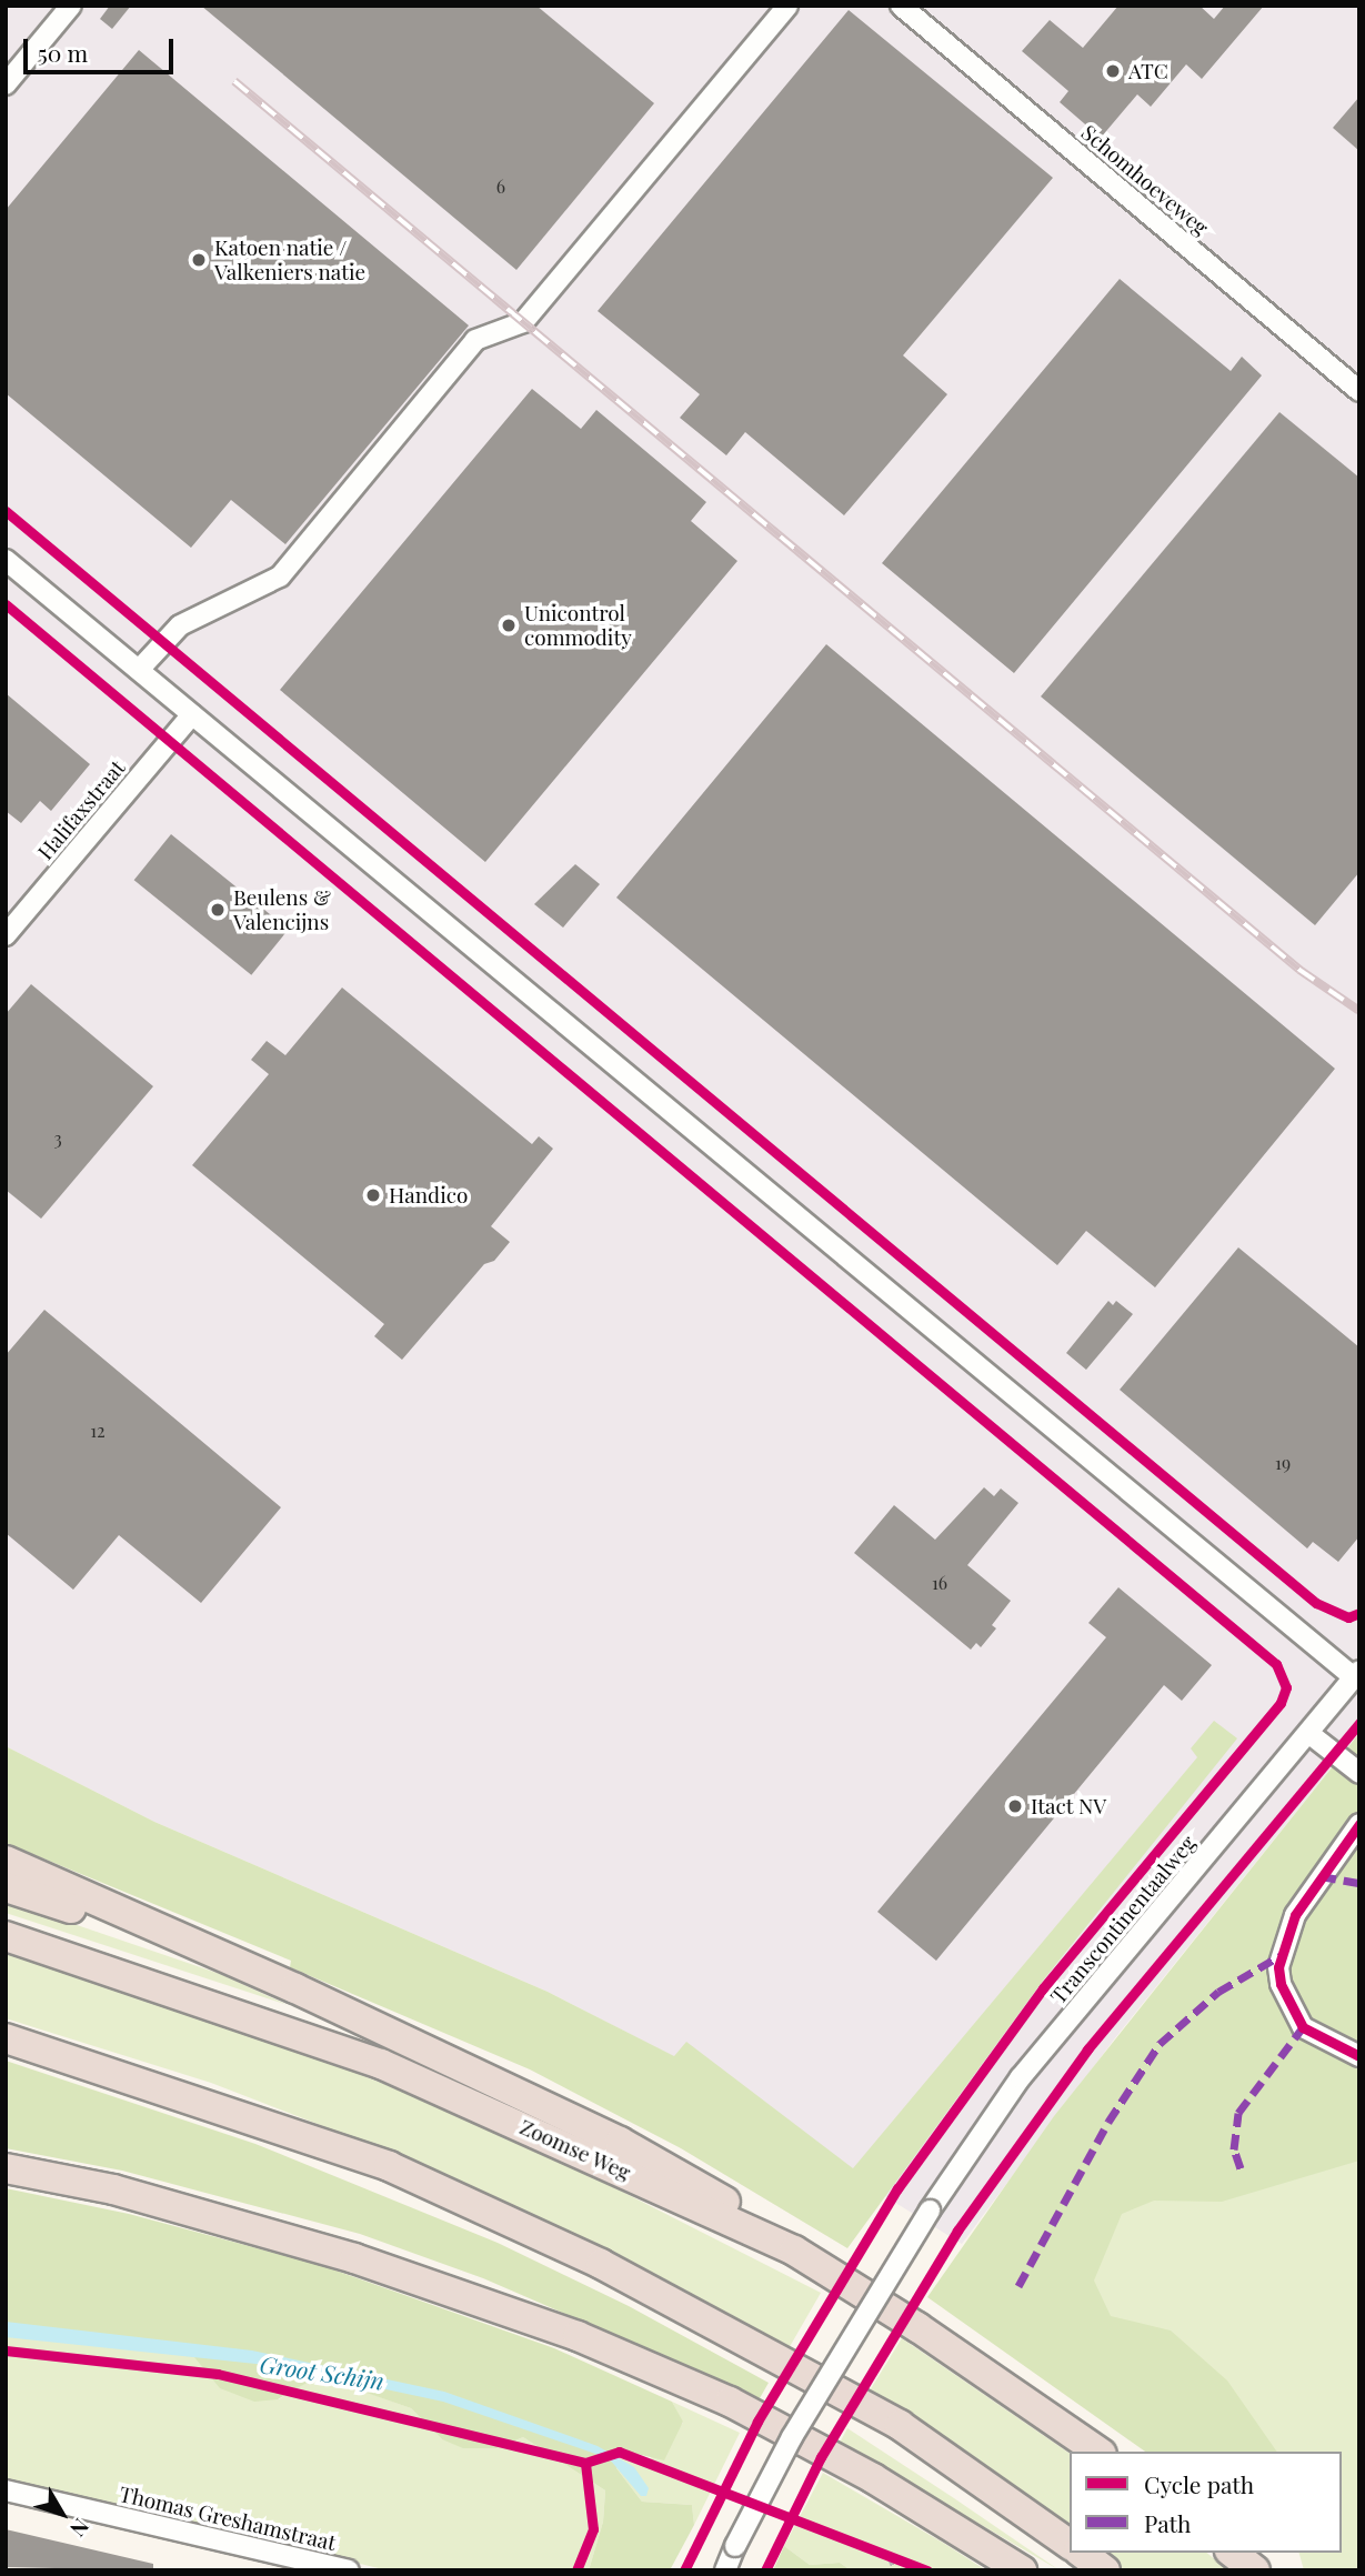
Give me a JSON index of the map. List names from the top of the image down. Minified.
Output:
{"streets":{"highway":["Zoomse Weg"],"street":["Schomhoeveweg","Halifaxstraat","Transcontinentaalweg","Thomas Greshamstraat"]},"water":["Groot Schijn"],"places":["ATC","Katoen natie / Valkeniers natie","Unicontrol commodity","Beulens & Valencijns","Handico","Itact NV"],"house_numbers":["6","3","12","19","16"],"legend":["Cycle path","Path"],"scale_bar":"50 m","north":"bottom right"}
